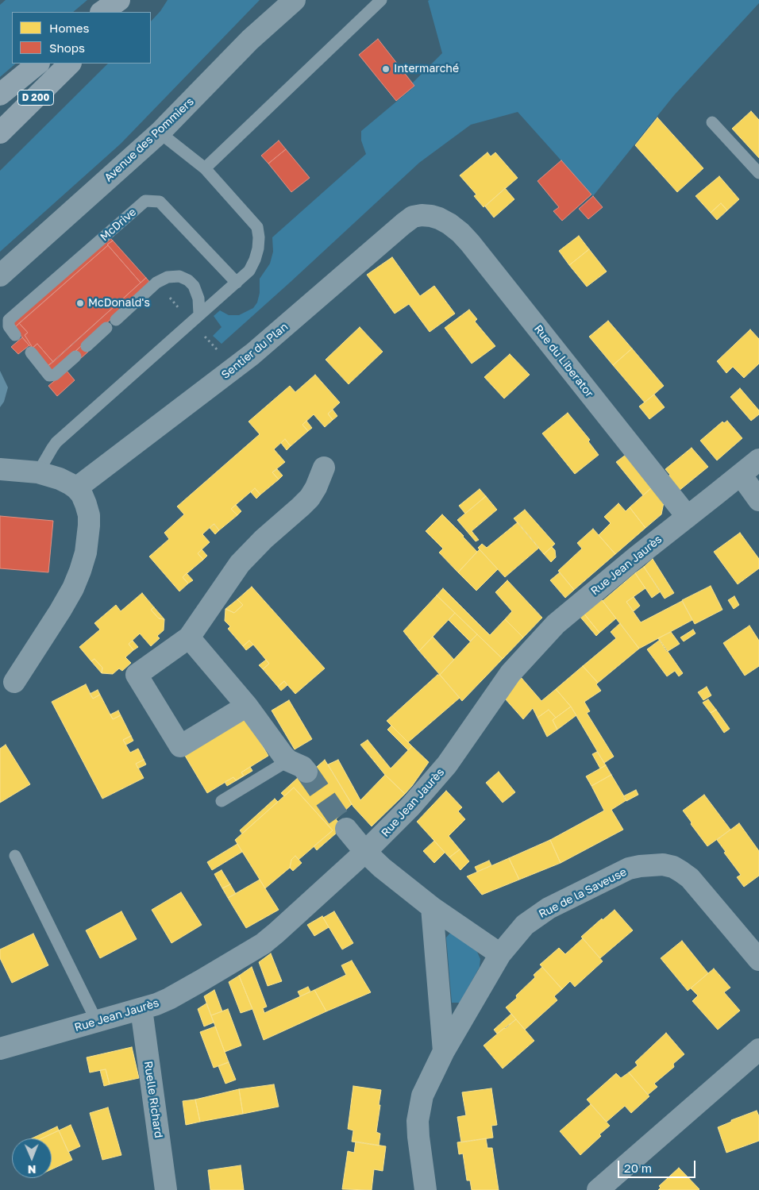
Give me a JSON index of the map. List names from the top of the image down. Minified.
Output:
{"streets":{"main road":["D 200"],"street":["Avenue des Pommiers","Sentier du Plan","Rue du Liberator","Rue Jean Jaurès","Rue de la Saveuse","Ruelle Richard"],"lane":["McDrive"]},"crossings":[["Sentier du Plan","Rue du Liberator"],["Rue du Liberator","Rue Jean Jaurès"],["Rue Jean Jaurès","Ruelle Richard"]],"places":["Intermarché","McDonald's"],"legend":["Homes","Shops"],"scale_bar":"20 m","north":"bottom"}
